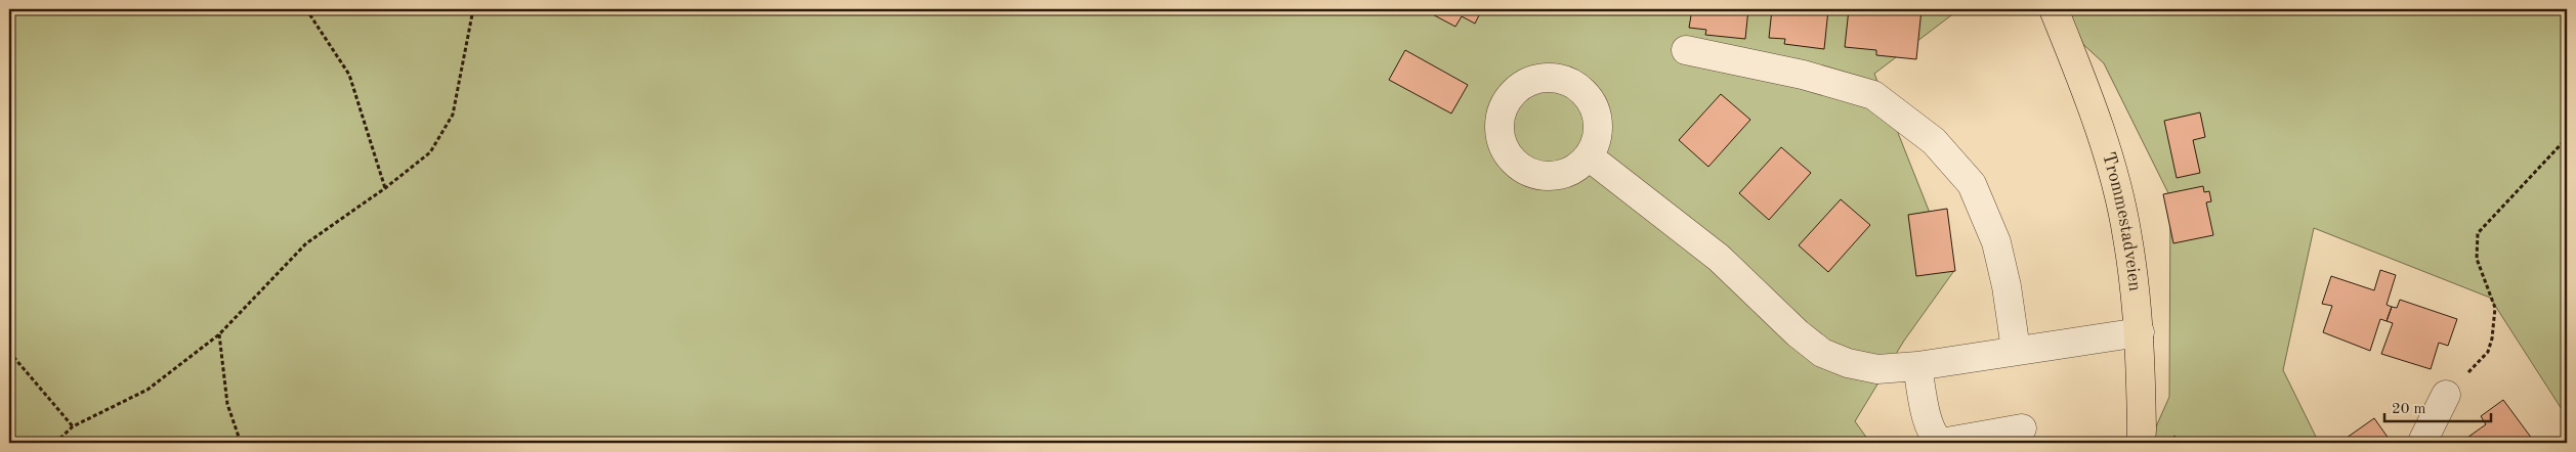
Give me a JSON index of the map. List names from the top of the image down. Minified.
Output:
{"streets":{"main road":["Trommestadveien"]},"scale_bar":"20 m"}
